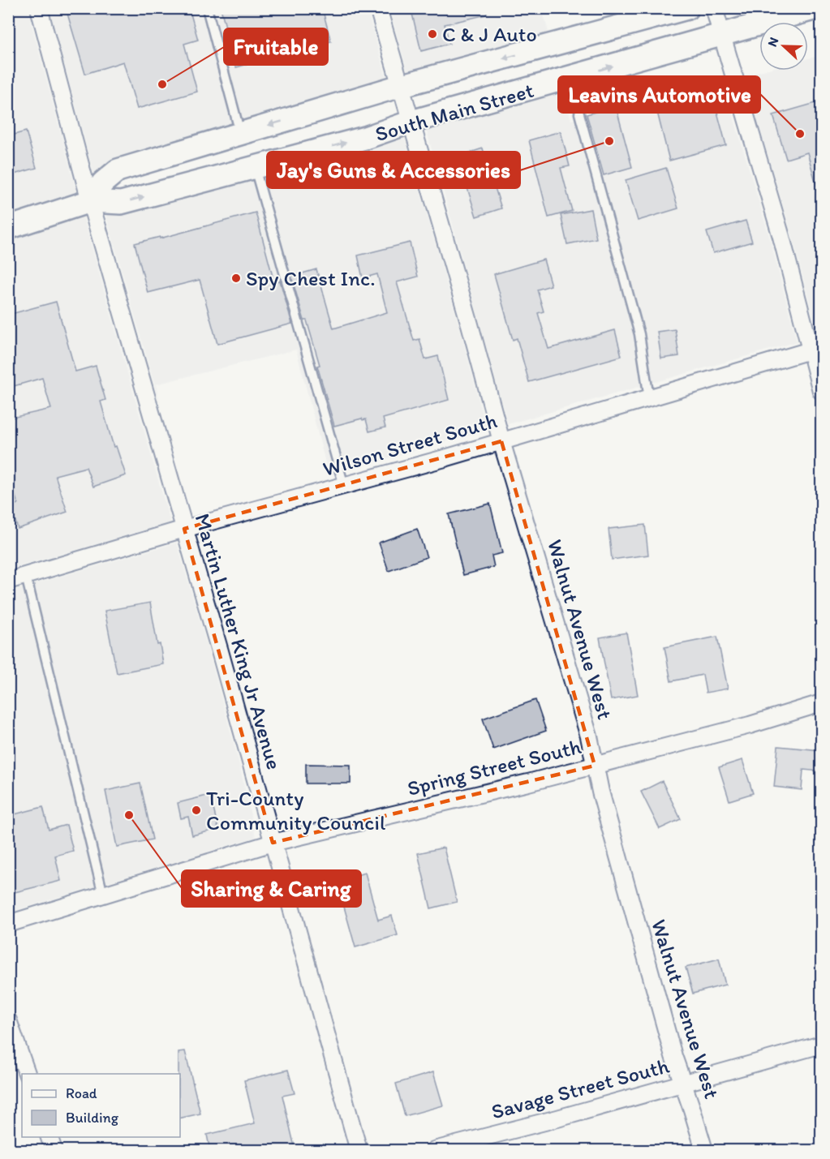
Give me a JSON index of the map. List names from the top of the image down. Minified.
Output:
{"streets":{"street":["South Main Street","Wilson Street South","Walnut Avenue West","Martin Luther King Jr Avenue","Spring Street South","Savage Street South"]},"crossings":[["South Main Street","Walnut Avenue West"],["South Main Street","Martin Luther King Jr Avenue"],["Wilson Street South","Walnut Avenue West"],["Wilson Street South","Martin Luther King Jr Avenue"],["Walnut Avenue West","Spring Street South"],["Walnut Avenue West","Savage Street South"],["Martin Luther King Jr Avenue","Spring Street South"]],"places":["C & J Auto","Fruitable","Leavins Automotive","Jay's Guns & Accessories","Spy Chest Inc.","Tri-County Community Council","Sharing & Caring"],"legend":["Road","Building"],"north":"left"}
